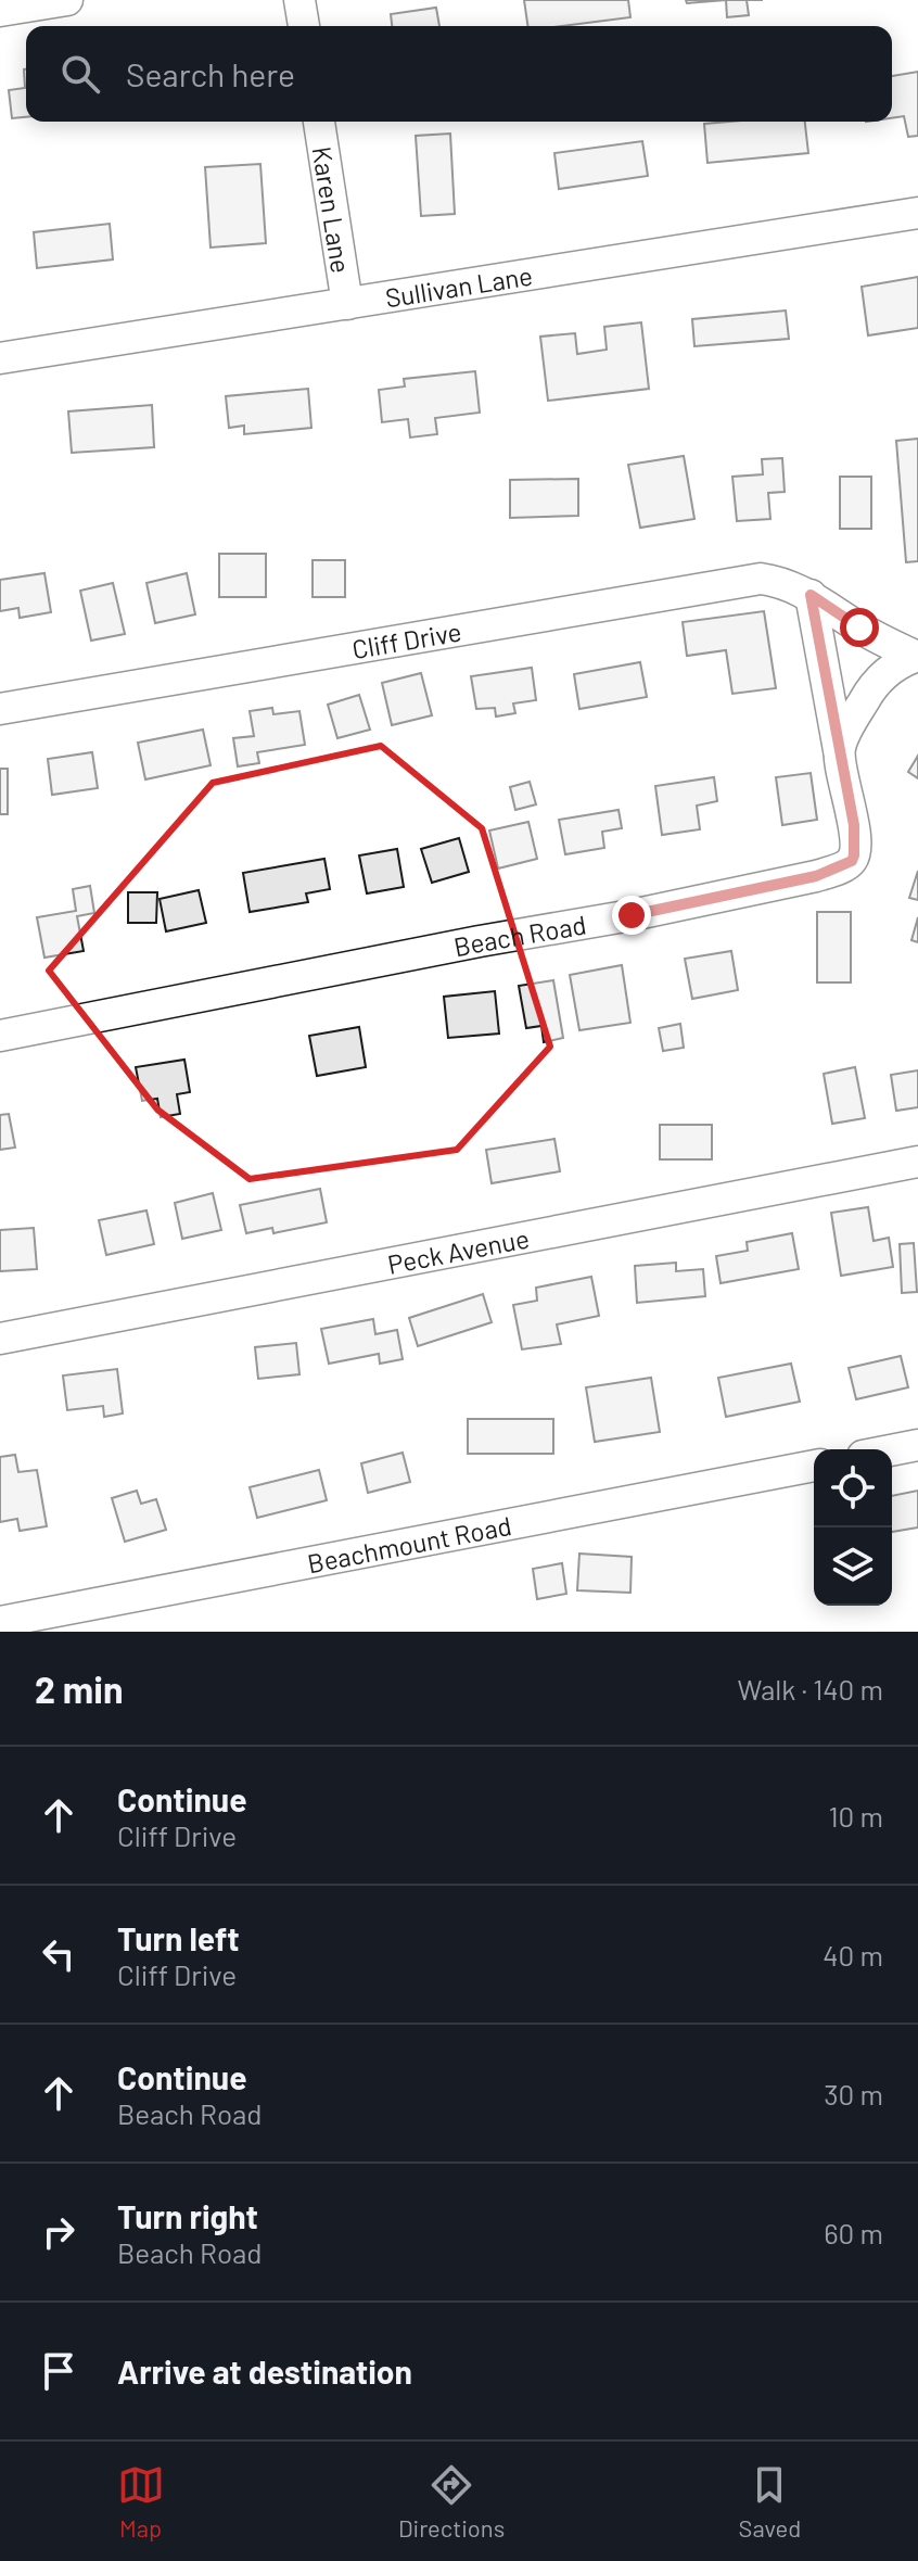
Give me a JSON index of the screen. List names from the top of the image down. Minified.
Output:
{"streets":{"street":["Karen Lane","Sullivan Lane","Cliff Drive","Beach Road","Peck Avenue","Beachmount Road"]},"crossings":[["Karen Lane","Sullivan Lane"]],"page":{"search":"Search here","heading":["2 min","Walk · 140 m"],"list":[["Continue","Cliff Drive","10 m"],["Turn left","Cliff Drive","40 m"],["Continue","Beach Road","30 m"],["Turn right","Beach Road","60 m"],"Arrive at destination"],"nav":["Map","Directions","Saved"]}}
